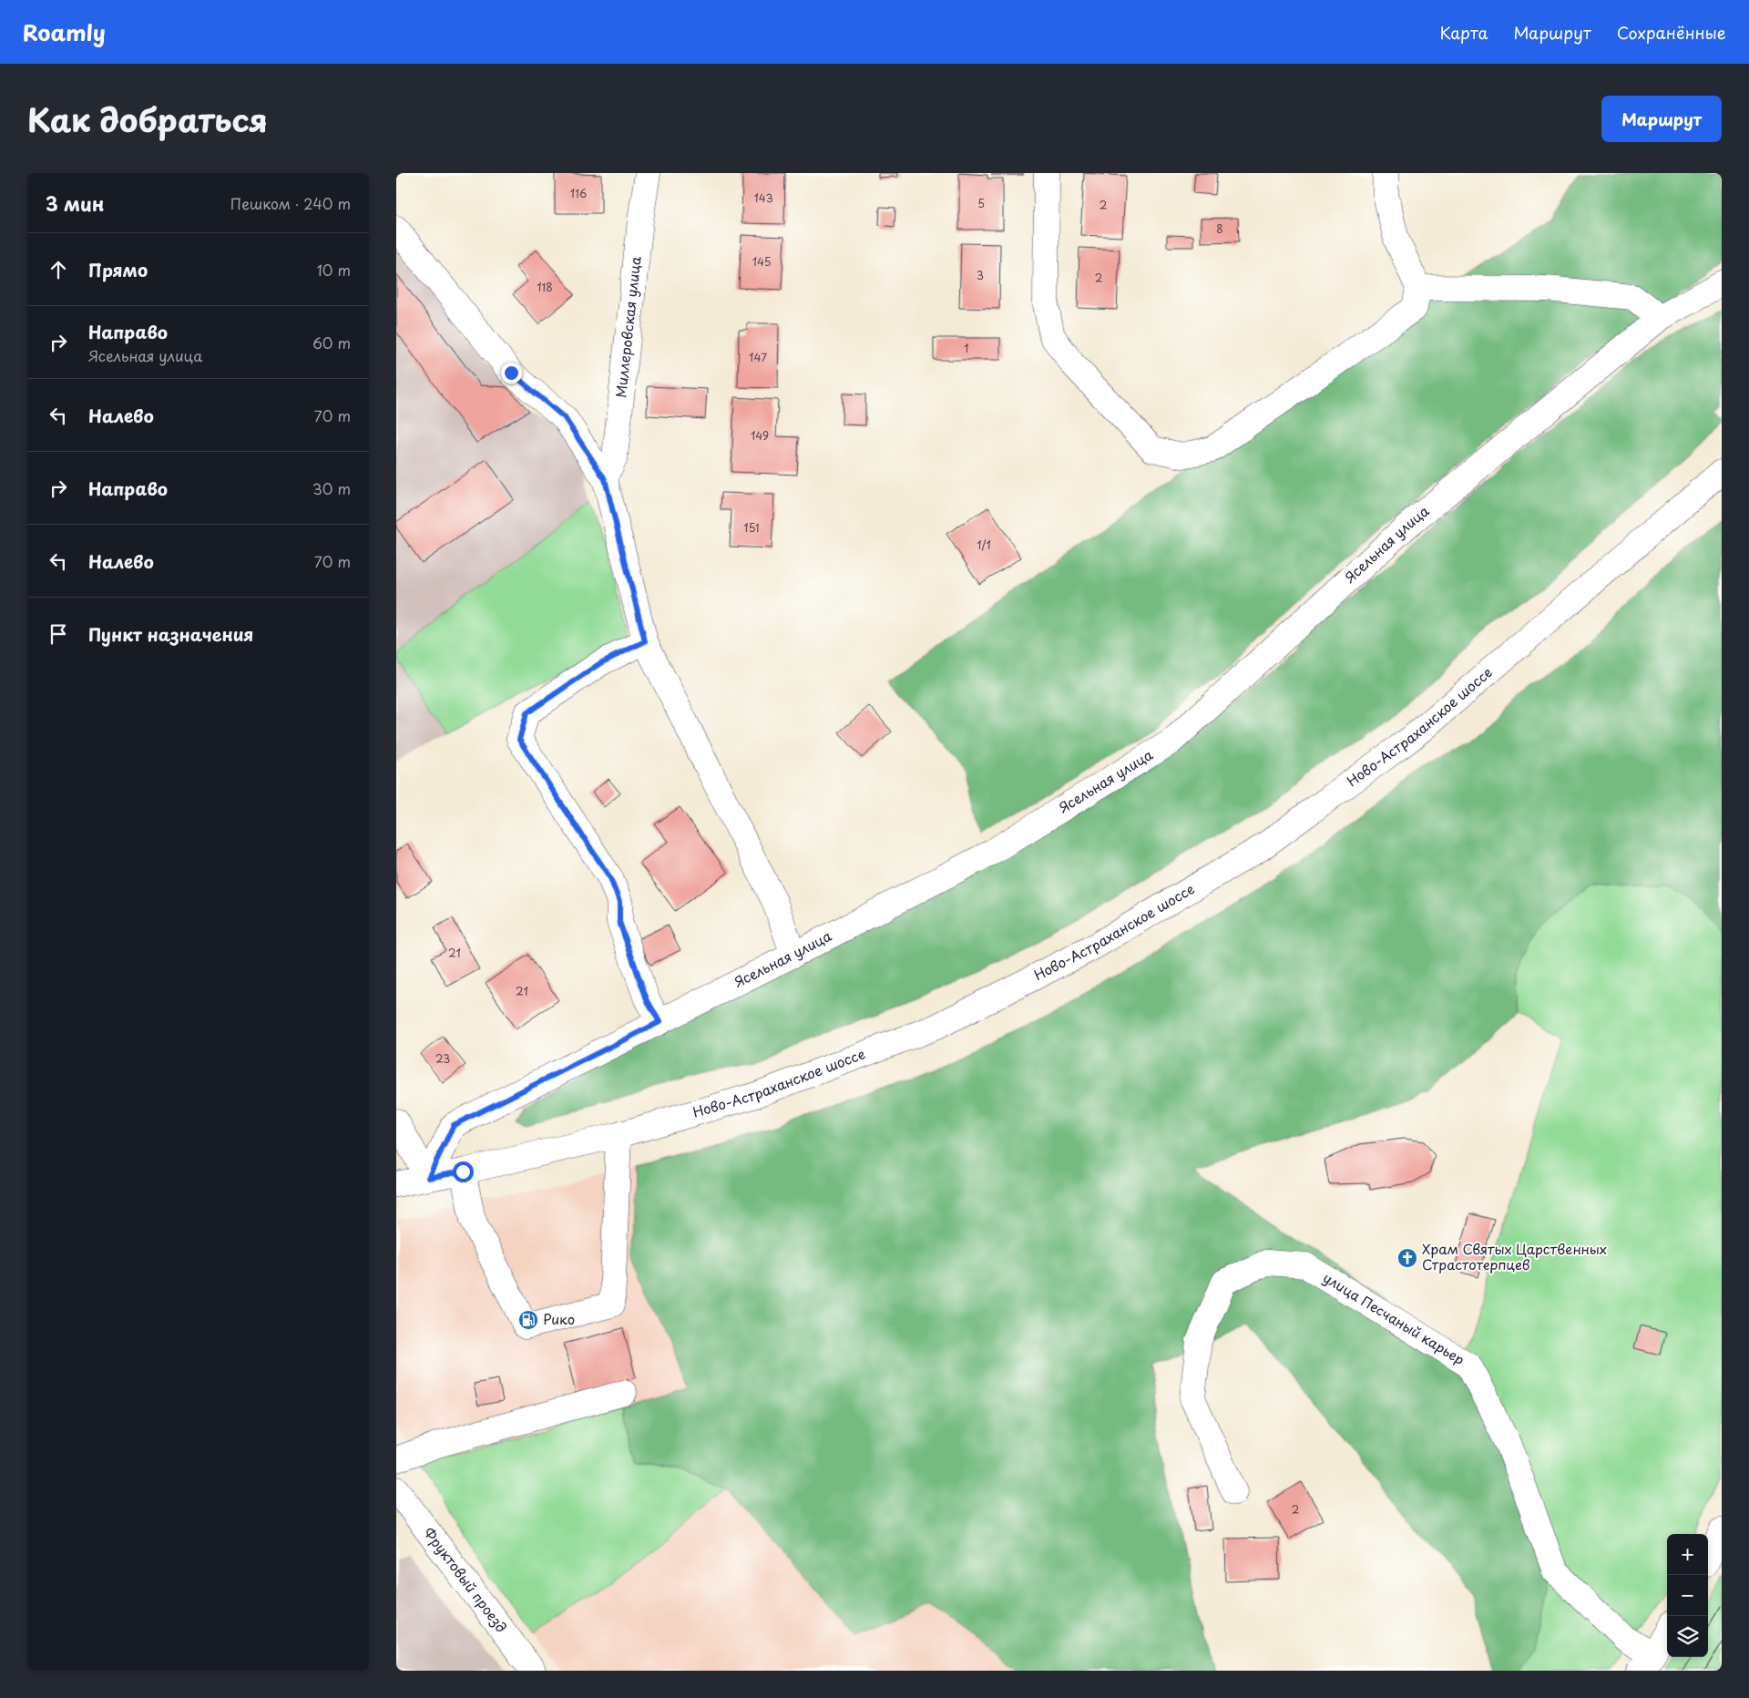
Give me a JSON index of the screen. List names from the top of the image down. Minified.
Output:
{"streets":{"street":["Миллеровская улица","Ясельная улица","Ново-Астраханское шоссе","улица Песчаный карьер","Фруктовый проезд"]},"crossings":[["Ясельная улица","Ново-Астраханское шоссе"]],"places":{"church":["Храм Святых Царственных Страстотерпцев"],"fuel station":["Рико"]},"house_numbers":["116","143","5","2","8","145","3","2","118","1","147","149","151","1/1","21","21","23","2"],"page":{"header":"Roamly","nav":["Карта","Маршрут","Сохранённые"],"title":"Как добраться","buttons":"Маршрут","heading":["3 мин","Пешком · 240 m"],"list":[["Прямо","10 m"],["Направо","Ясельная улица","60 m"],["Налево","70 m"],["Направо","30 m"],["Налево","70 m"],"Пункт назначения"],"map_buttons":["+","−"]}}
